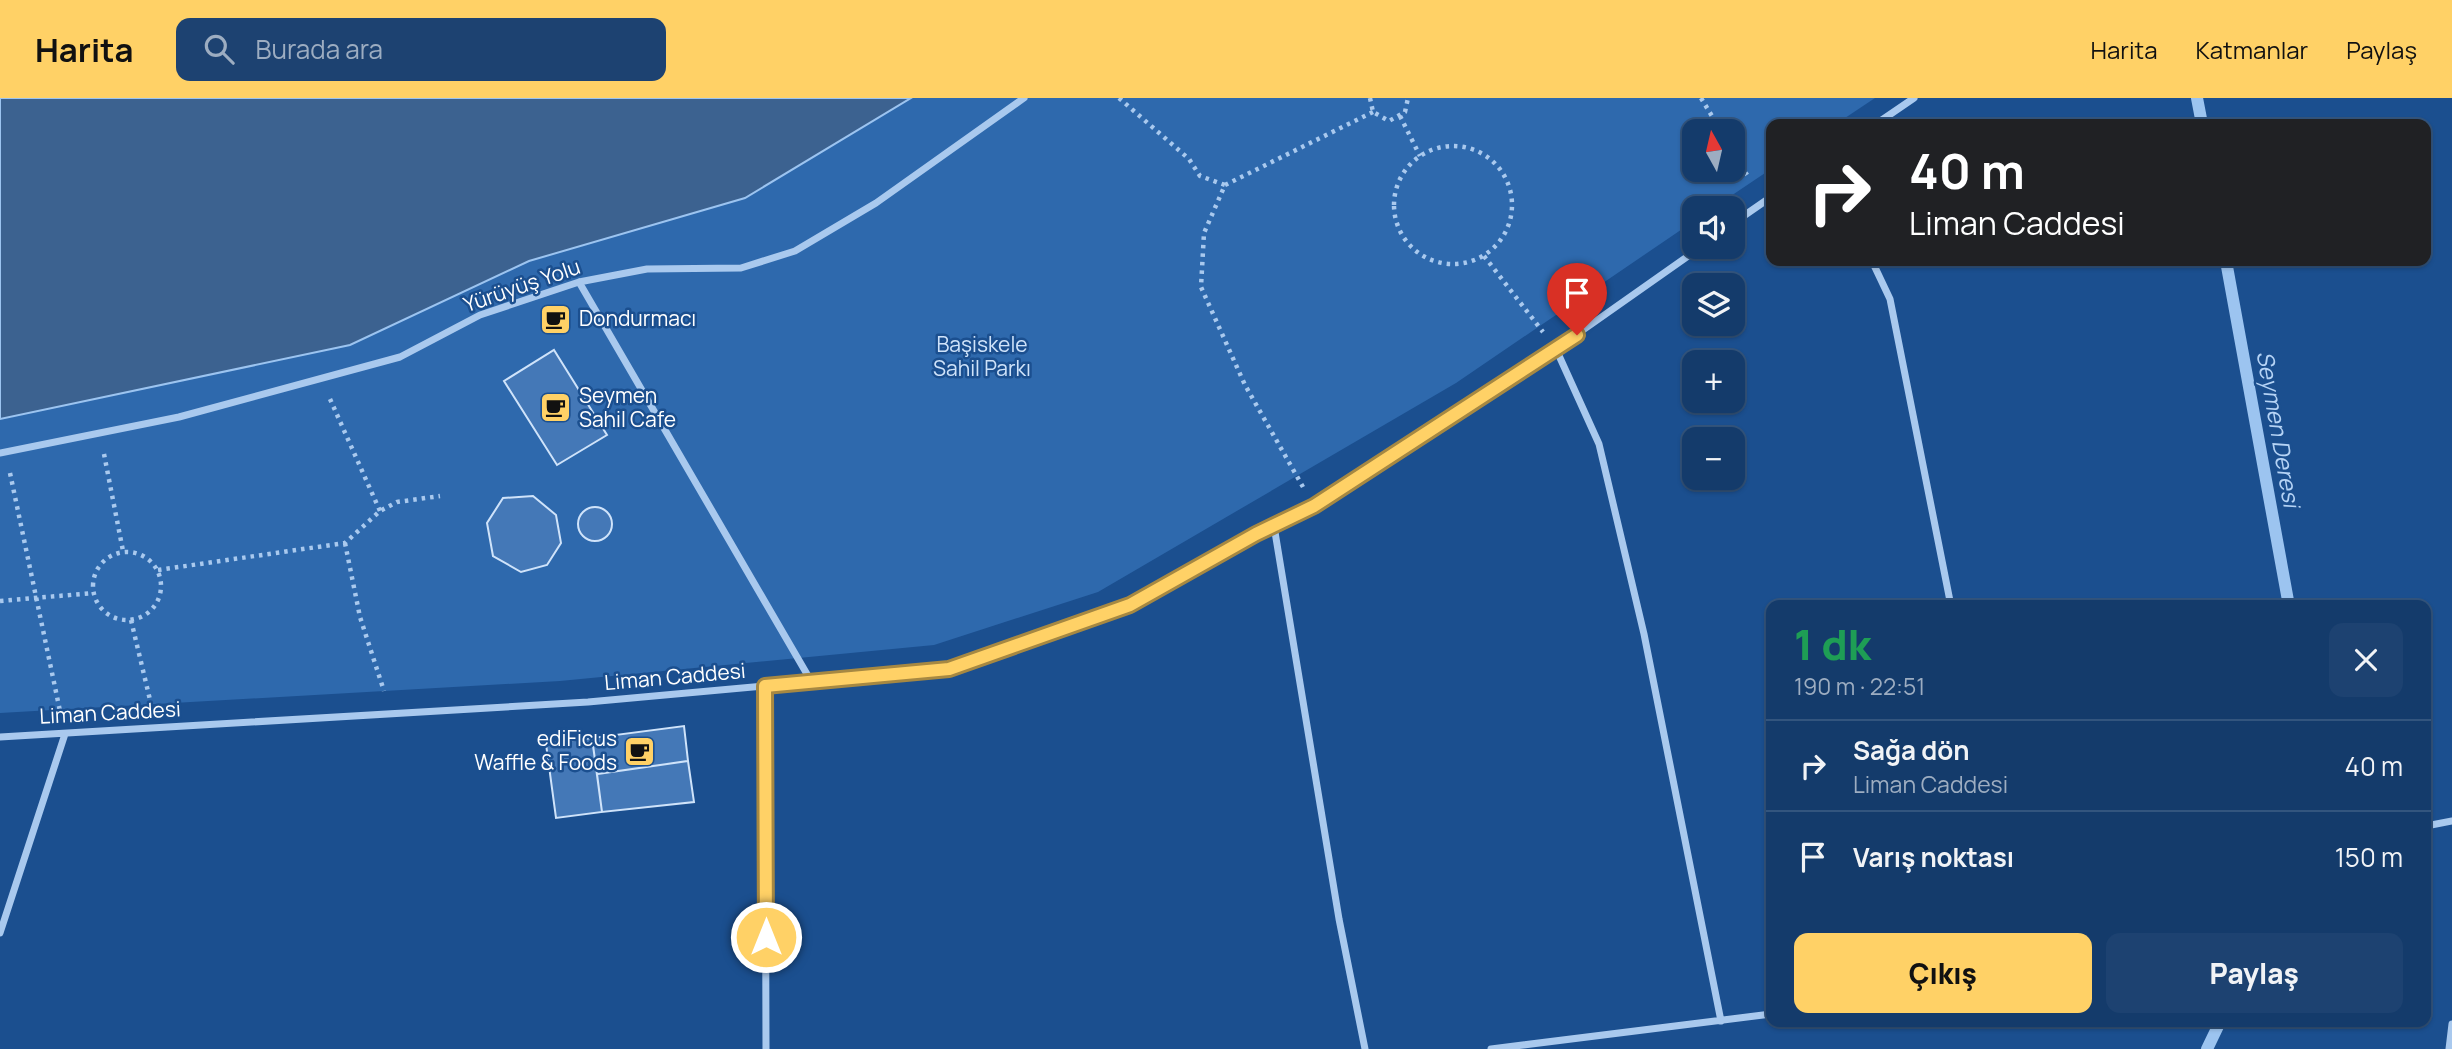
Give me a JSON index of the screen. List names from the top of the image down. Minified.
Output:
{"streets":{"street":["Yürüyüş Yolu","Liman Caddesi"]},"water":["Seymen Deresi"],"parks":["Başiskele Sahil Parkı"],"places":{"cafe":["Dondurmacı","Seymen Sahil Cafe","ediFicus Waffle & Foods"]},"north":"top","page":{"header":"Harita","search":"Burada ara","nav":["Harita","Katmanlar","Paylaş"],"map_buttons":["+","−"],"turn":["40 m","Liman Caddesi"],"heading":["1 dk","190 m · 22:51"],"list":[{"name":"Sağa dön","note":"Liman Caddesi","value":"40 m"},{"name":"Varış noktası","value":"150 m"}],"buttons":["Çıkış","Paylaş"]}}
